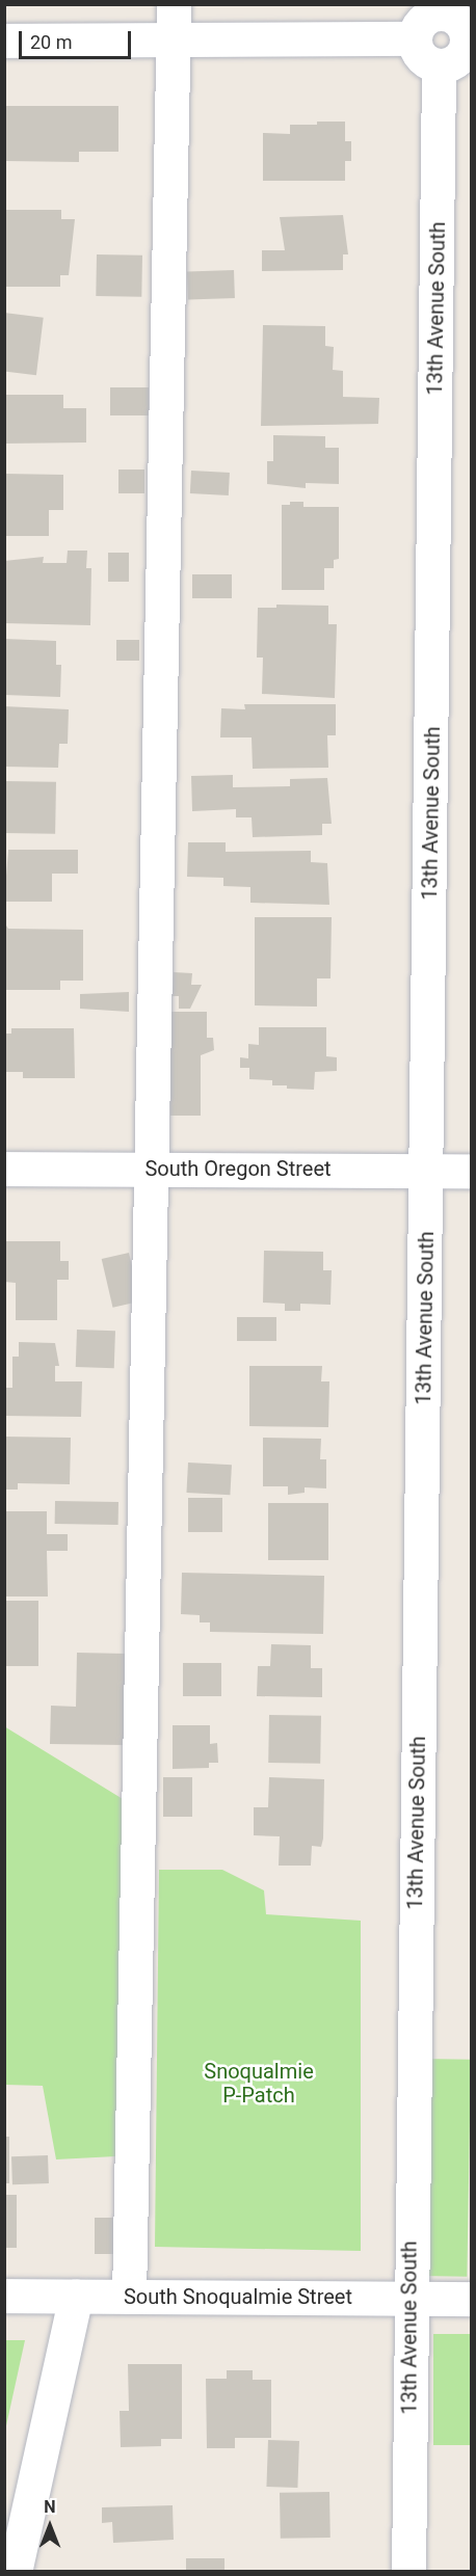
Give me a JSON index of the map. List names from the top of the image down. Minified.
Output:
{"streets":{"street":["13th Avenue South","South Oregon Street","South Snoqualmie Street"]},"crossings":[["13th Avenue South","South Oregon Street"],["13th Avenue South","South Snoqualmie Street"]],"parks":["Snoqualmie P-Patch"],"scale_bar":"20 m","north":"top"}
